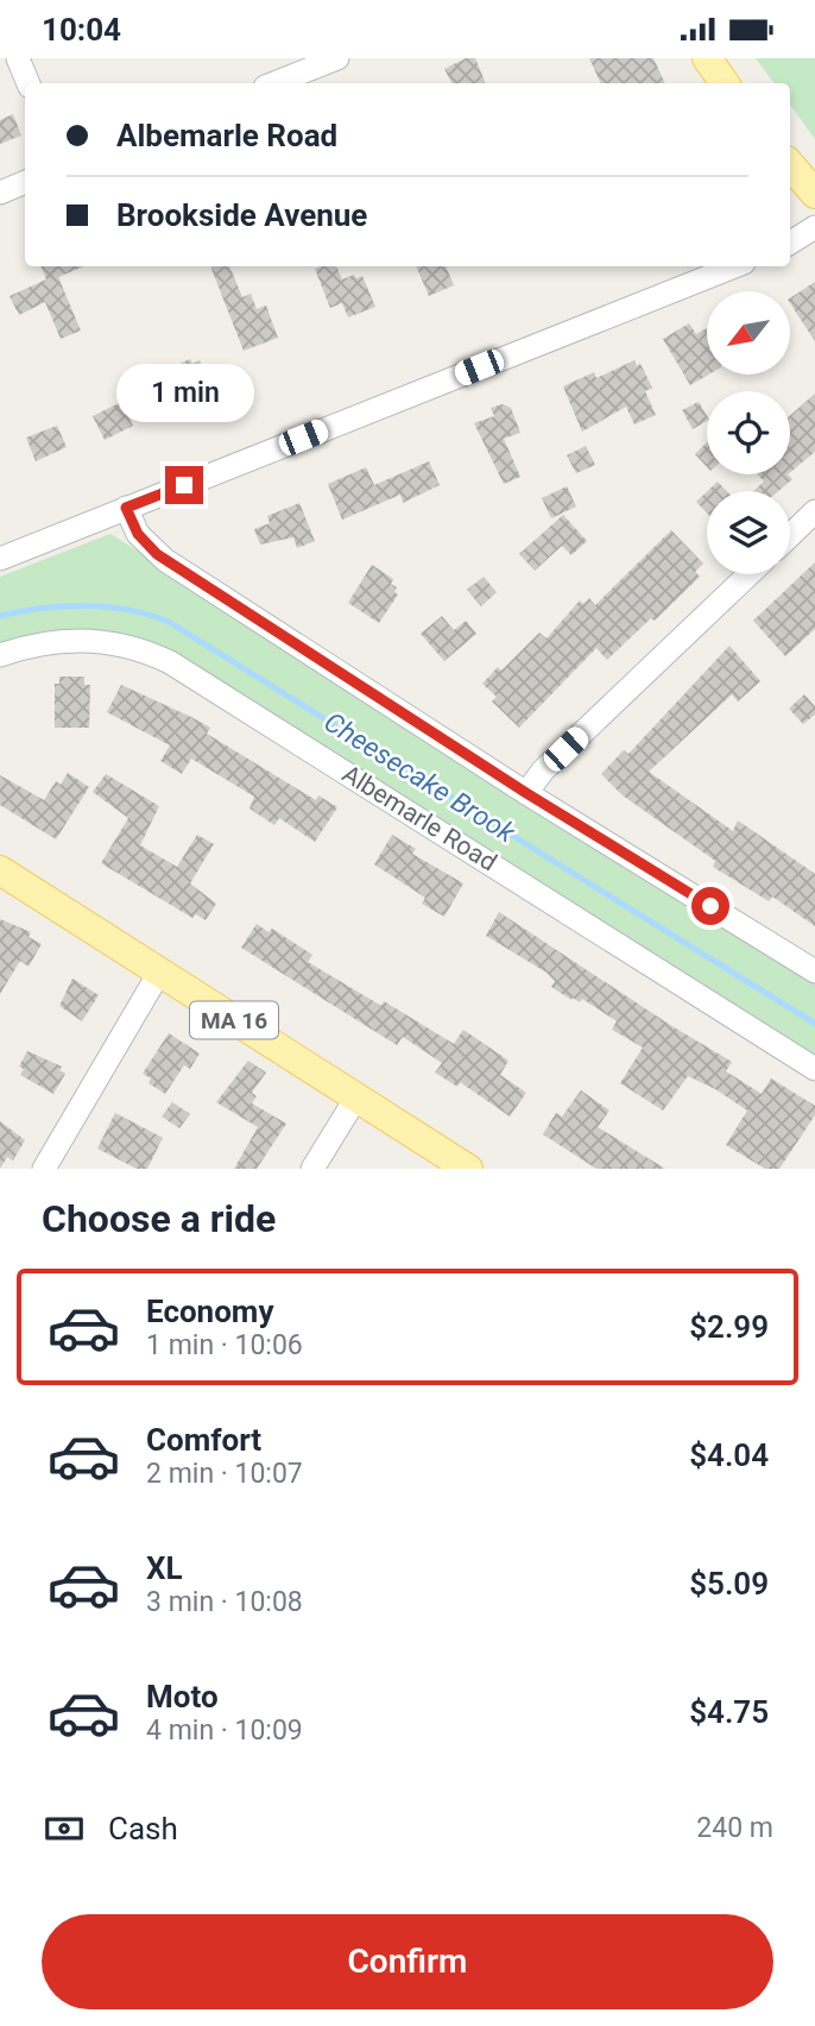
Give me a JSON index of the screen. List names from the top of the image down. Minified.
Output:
{"streets":{"main road":["MA 16"],"street":["Albemarle Road"]},"water":["Cheesecake Brook"],"north":"bottom left","page":{"status":"10:04","banner":["Albemarle Road","Brookside Avenue"],"bubble":"1 min","heading":"Choose a ride","list":[{"name":"Economy","note":"1 min · 10:06","value":"$2.99"},{"name":"Comfort","note":"2 min · 10:07","value":"$4.04"},{"name":"XL","note":"3 min · 10:08","value":"$5.09"},{"name":"Moto","note":"4 min · 10:09","value":"$4.75"}],"pay":["Cash","240 m"],"buttons":"Confirm"}}
